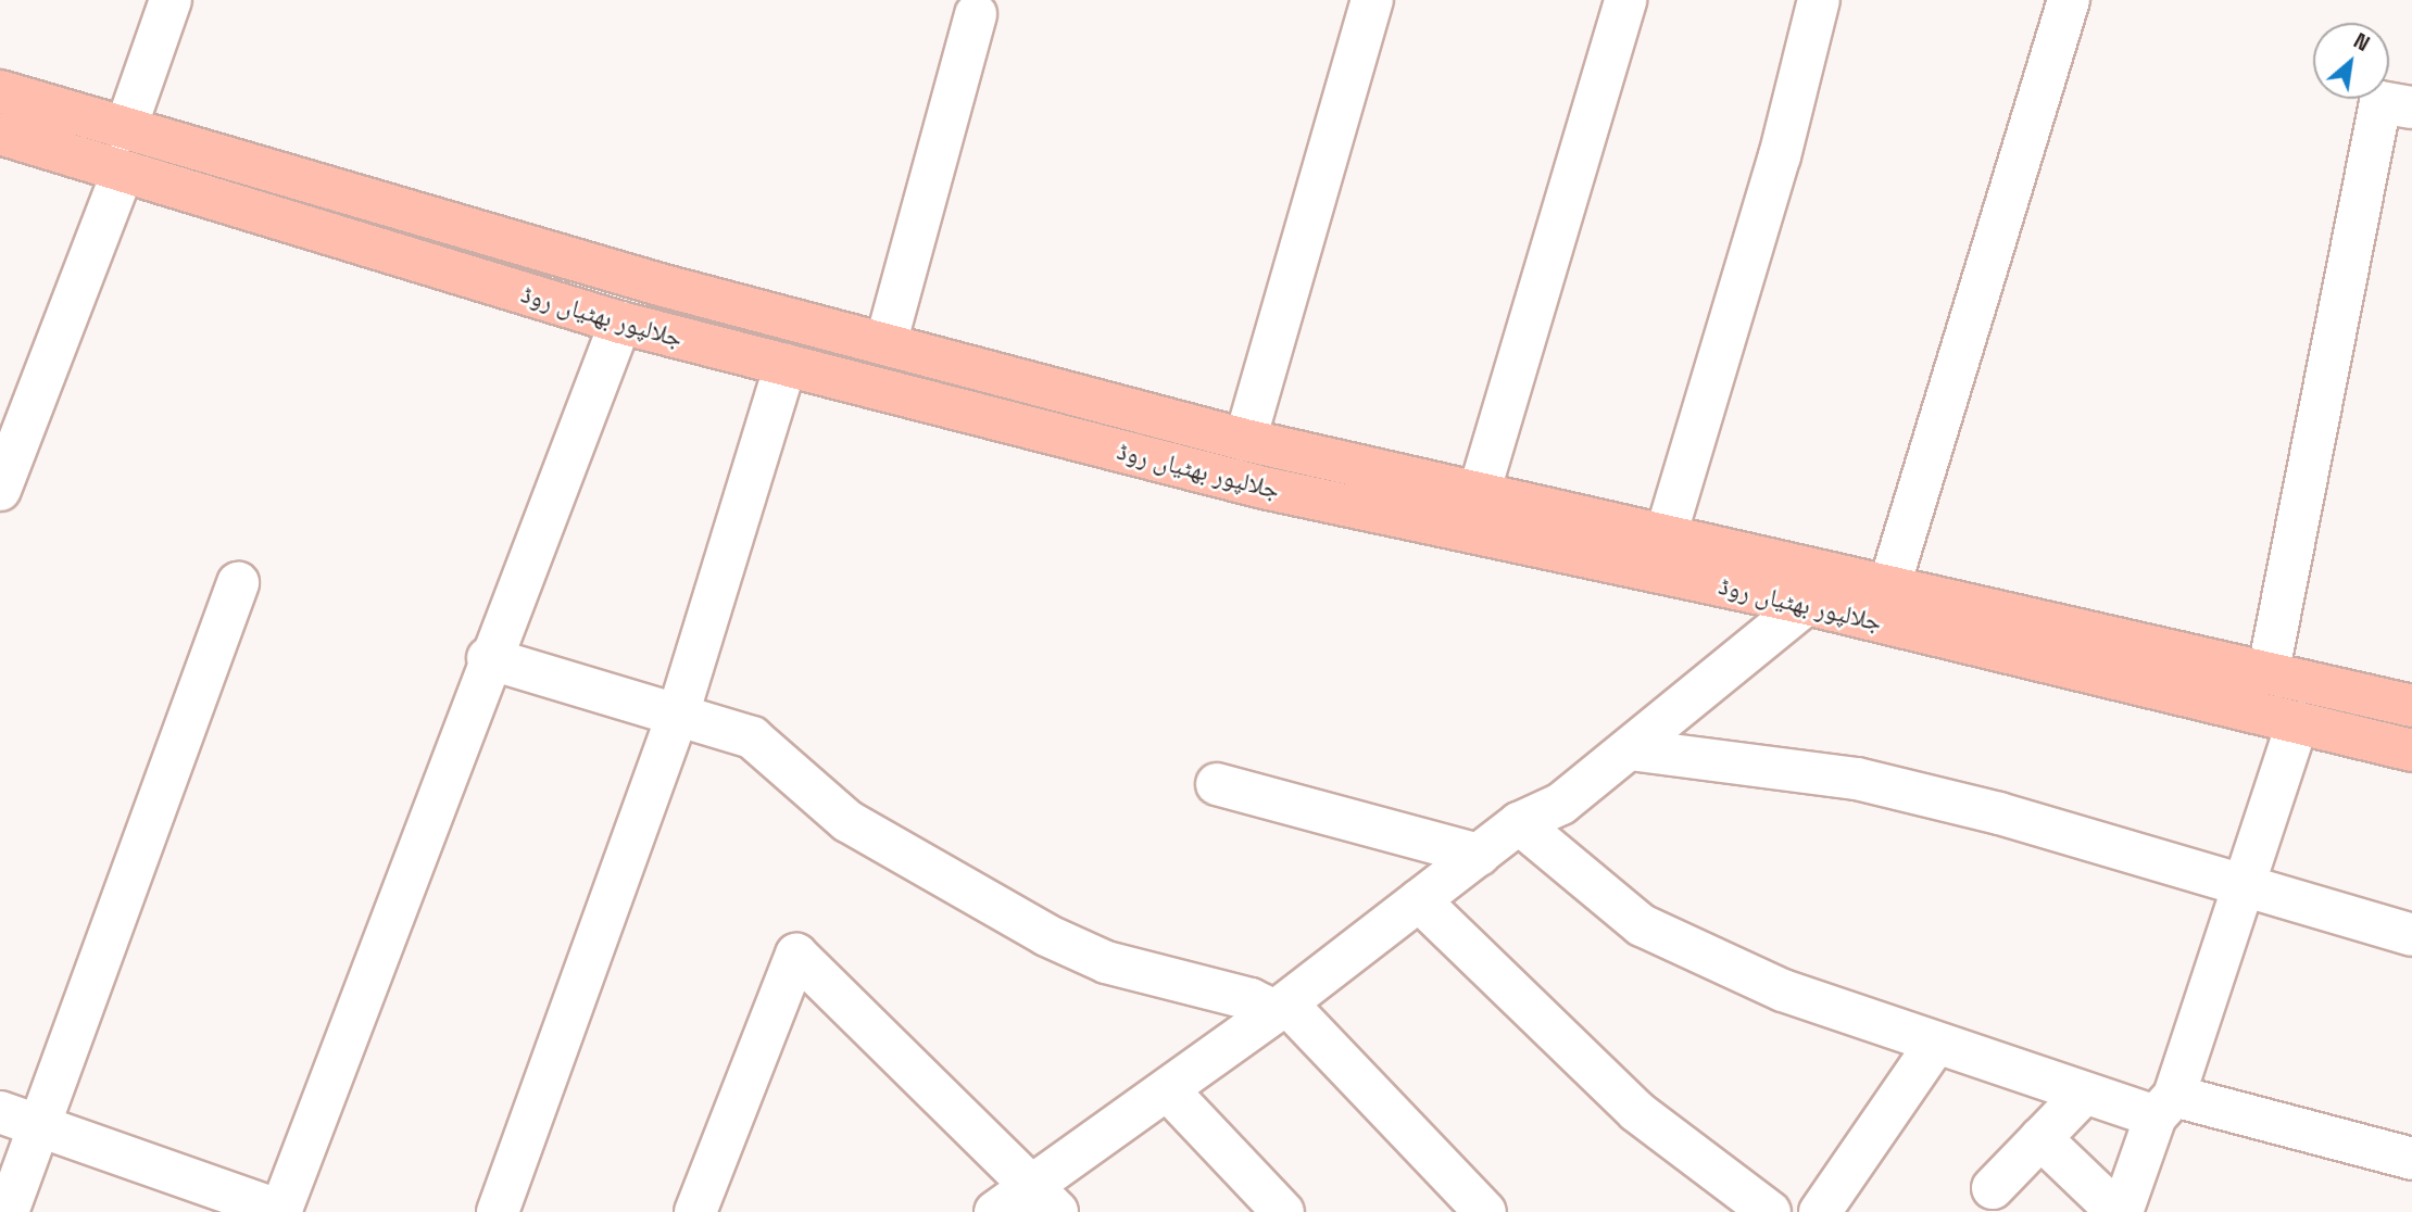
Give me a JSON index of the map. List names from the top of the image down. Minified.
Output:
{"streets":{"main road":["جلالپور بھٹیاں روڈ"]},"north":"top right"}
